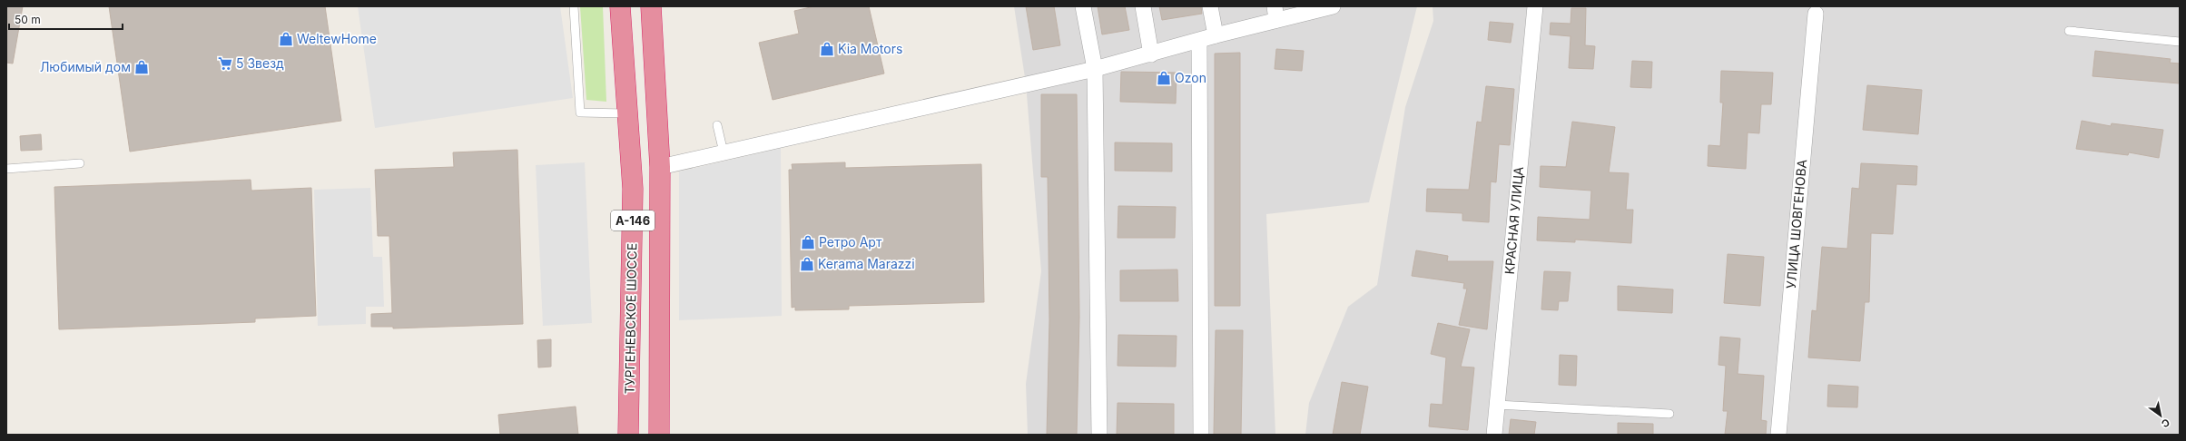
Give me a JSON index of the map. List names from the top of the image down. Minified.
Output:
{"streets":{"highway":["А-146","ТУРГЕНЕВСКОЕ ШОССЕ"],"street":["КРАСНАЯ УЛИЦА","УЛИЦА ШОВГЕНОВА"]},"places":{"shop":["WeltewHome","Kia Motors","Любимый дом","Ozon","Ретро Арт","Kerama Marazzi"],"supermarket":["5 Звезд"]},"scale_bar":"50 m","north":"bottom right"}
